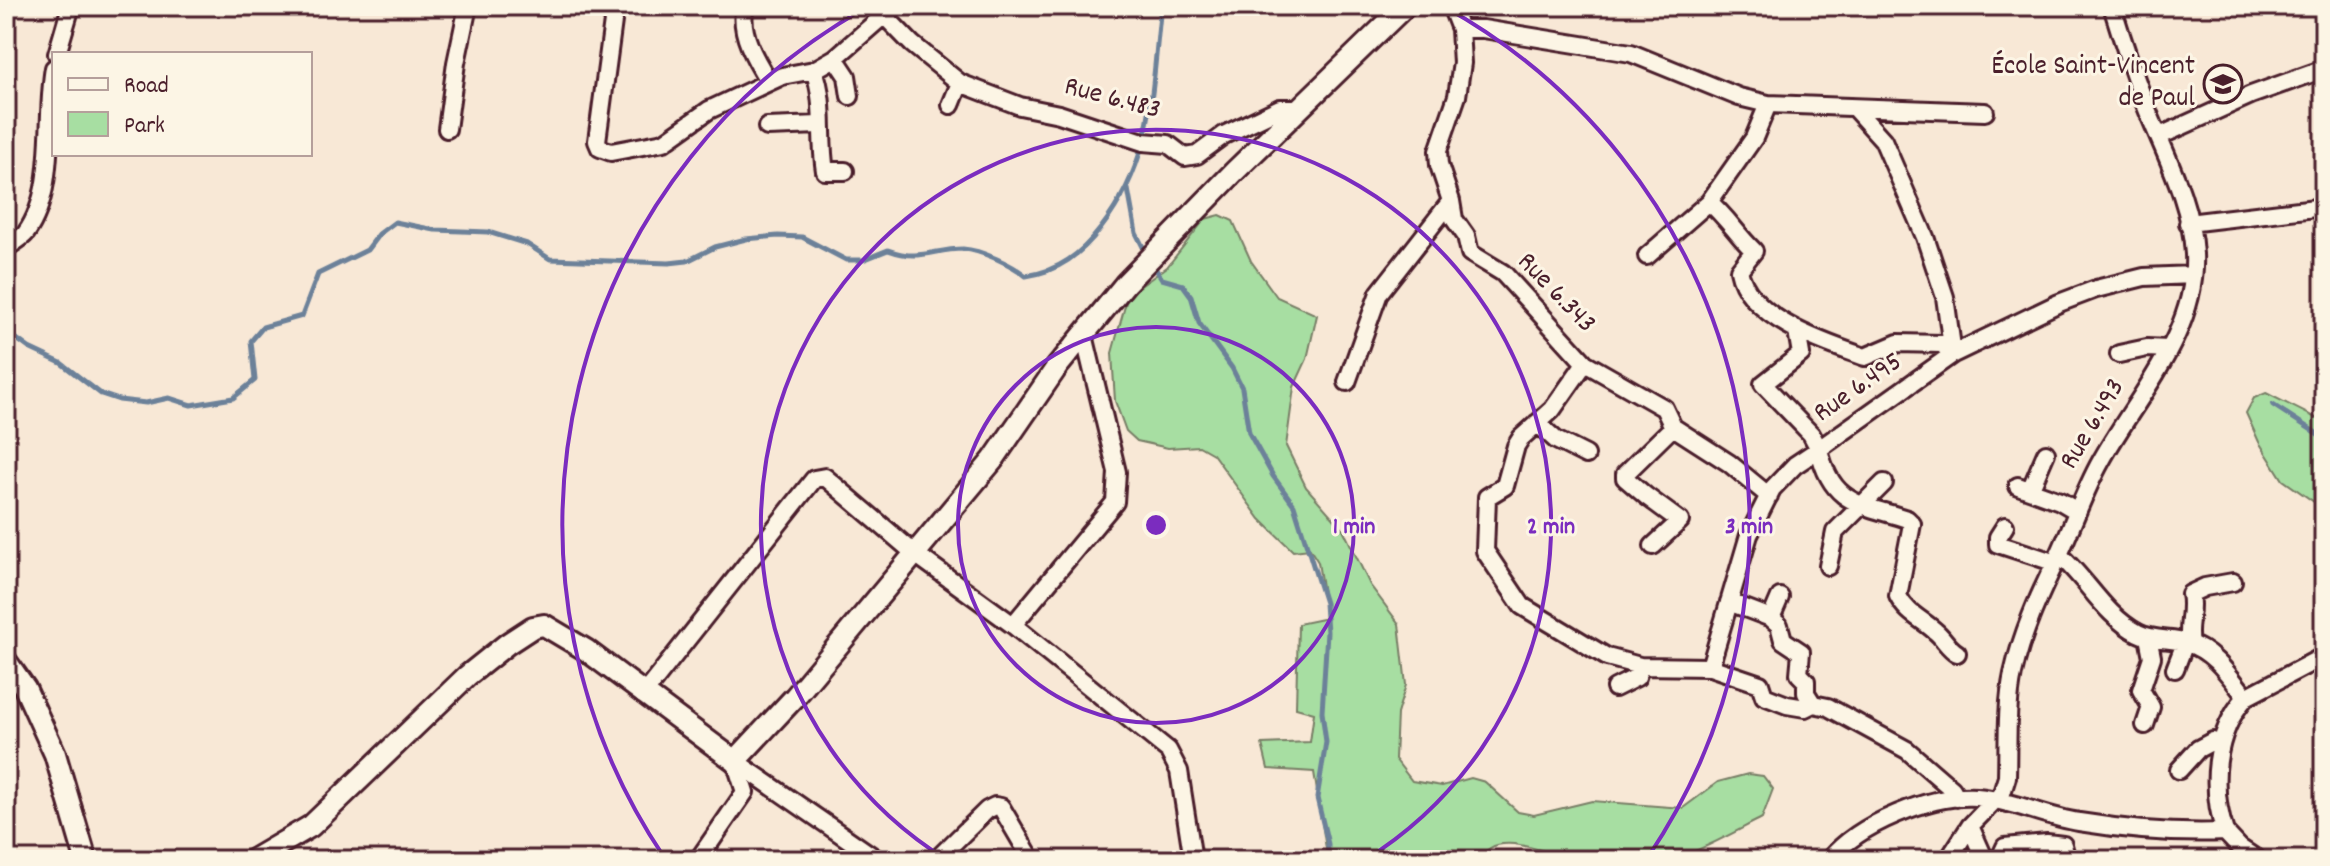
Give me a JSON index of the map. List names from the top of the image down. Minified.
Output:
{"streets":{"street":["Rue 6.483","Rue 6.343","Rue 6.495","Rue 6.493"]},"crossings":[["Rue 6.495","Rue 6.493"]],"places":{"school or university":["École Saint-Vincent de Paul"]},"legend":["Road","Park"],"rings":["1 min","2 min","3 min"]}
